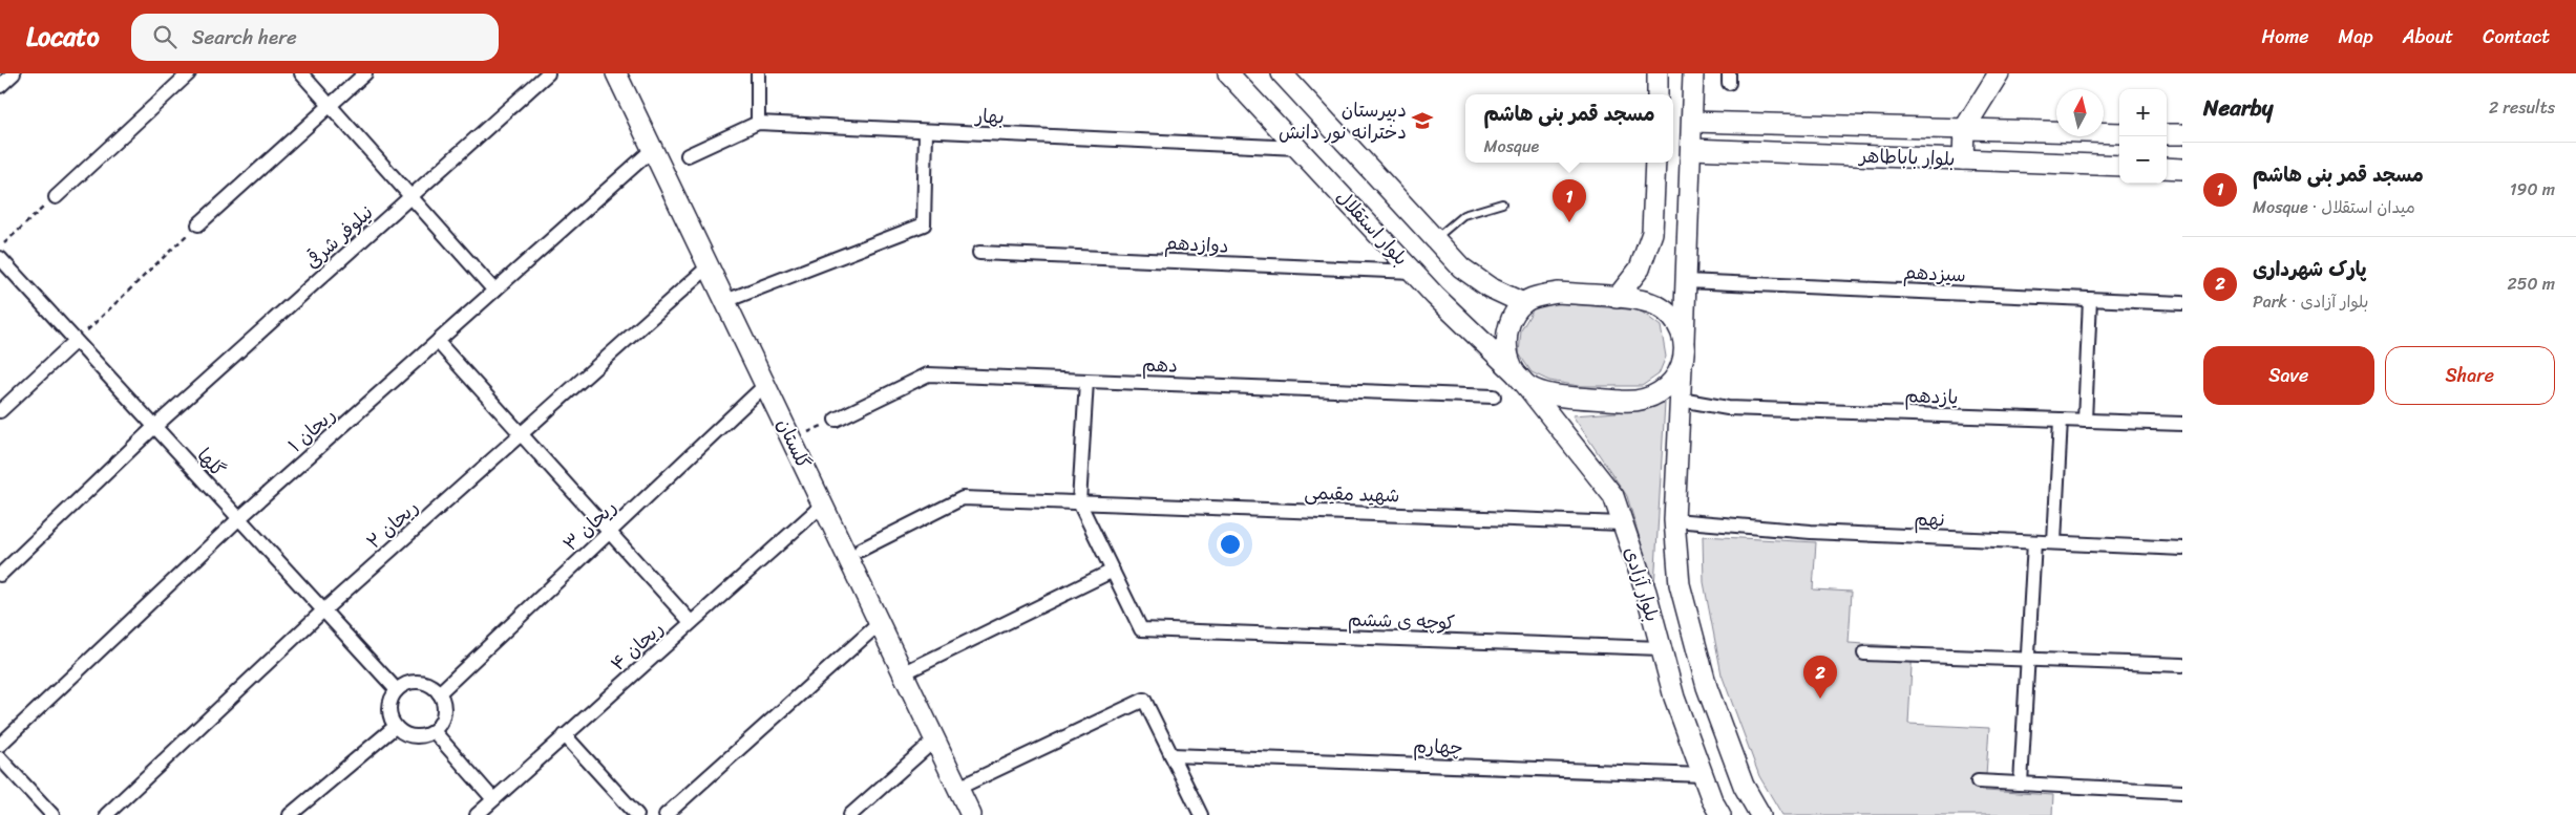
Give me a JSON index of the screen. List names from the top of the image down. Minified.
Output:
{"streets":{"main road":["بلوار باباطاهر","بلوار استقلال","گلستان","بلوار آزادی"],"street":["بهار","نیلوفر شرقی","دوازدهم","سیزدهم","دهم","یازدهم","ریحان ۱","گلها","شهید مقیمی","نهم","ریحان ۲","ریحان ۳","کوچه ی ششم","ریحان ۴","چهارم"]},"crossings":[["بهار","بلوار استقلال"],["بلوار باباطاهر","بلوار آزادی"],["بلوار استقلال","دوازدهم"],["بلوار استقلال","بلوار آزادی"],["نیلوفر شرقی","گلها"],["سیزدهم","بلوار آزادی"],["یازدهم","بلوار آزادی"],["ریحان ۱","گلستان"],["ریحان ۱","گلها"],["گلستان","ریحان ۲"],["گلستان","ریحان ۳"],["گلستان","ریحان ۴"],["گلها","ریحان ۲"],["گلها","ریحان ۳"],["شهید مقیمی","بلوار آزادی"],["نهم","بلوار آزادی"],["بلوار آزادی","کوچه ی ششم"],["بلوار آزادی","چهارم"]],"places":{"school or university":["دبیرستان دخترانه نور دانش"]},"north":"top","page":{"header":"Locato","search":"Search here","nav":["Home","Map","About","Contact"],"heading":["Nearby","2 results"],"map_buttons":["+","−"],"popup":["مسجد قمر بنی هاشم","Mosque"],"list":[{"mark":"1","name":"مسجد قمر بنی هاشم","note":"Mosque · میدان استقلال","value":"190 m"},{"mark":"2","name":"پارک شهرداری","note":"Park · بلوار آزادی","value":"250 m"}],"pins":["1","2"],"buttons":["Save","Share"]}}
